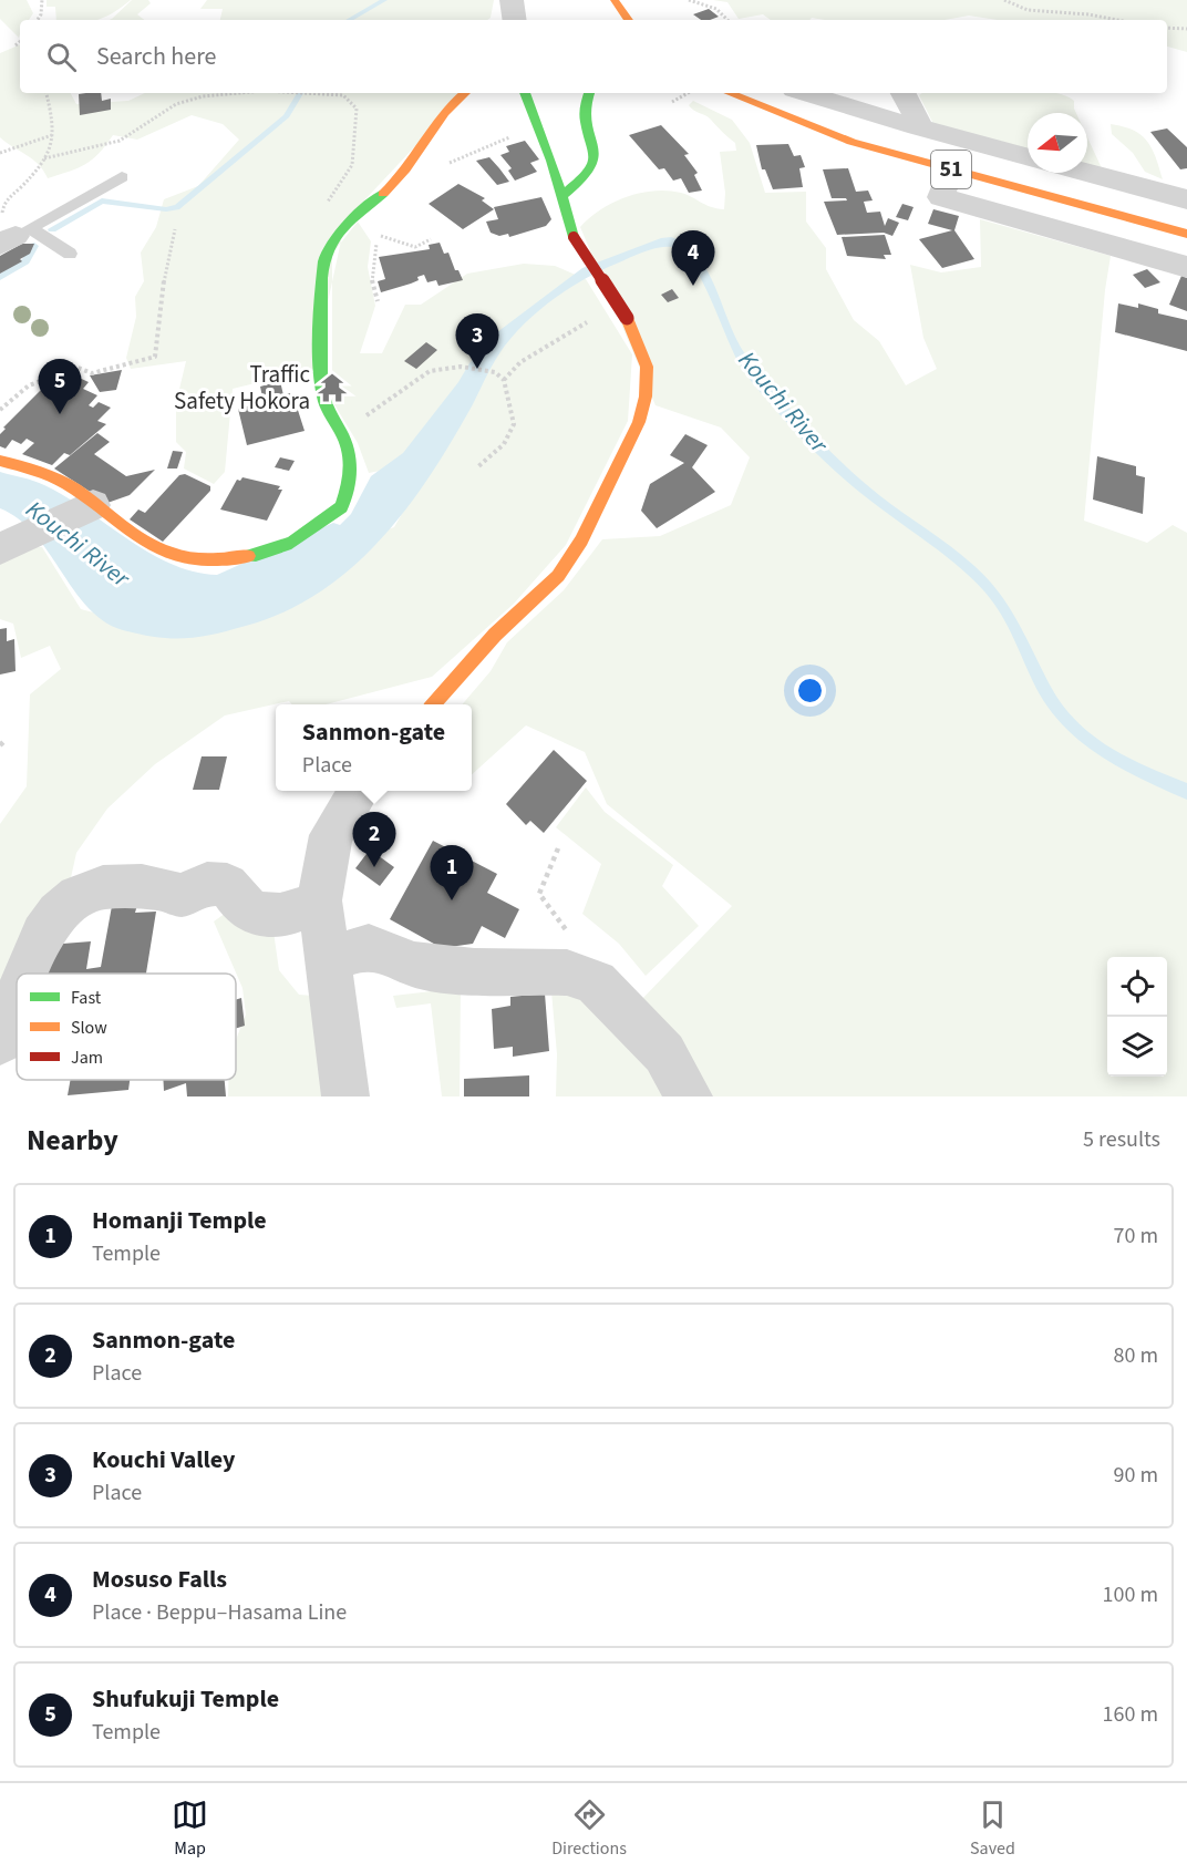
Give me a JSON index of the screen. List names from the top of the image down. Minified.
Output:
{"streets":{"street":["51"]},"water":["Kouchi River"],"places":{"temple":["Traffic Safety Hokora"]},"legend":["Fast","Slow","Jam"],"north":"left","page":{"search":"Search here","pins":["4","3","5","2","1"],"popup":["Sanmon-gate","Place"],"heading":["Nearby","5 results"],"list":[{"mark":"1","name":"Homanji Temple","note":"Temple","value":"70 m"},{"mark":"2","name":"Sanmon-gate","note":"Place","value":"80 m"},{"mark":"3","name":"Kouchi Valley","note":"Place","value":"90 m"},{"mark":"4","name":"Mosuso Falls","note":"Place · Beppu–Hasama Line","value":"100 m"},{"mark":"5","name":"Shufukuji Temple","note":"Temple","value":"160 m"}],"nav":["Map","Directions","Saved"]}}
